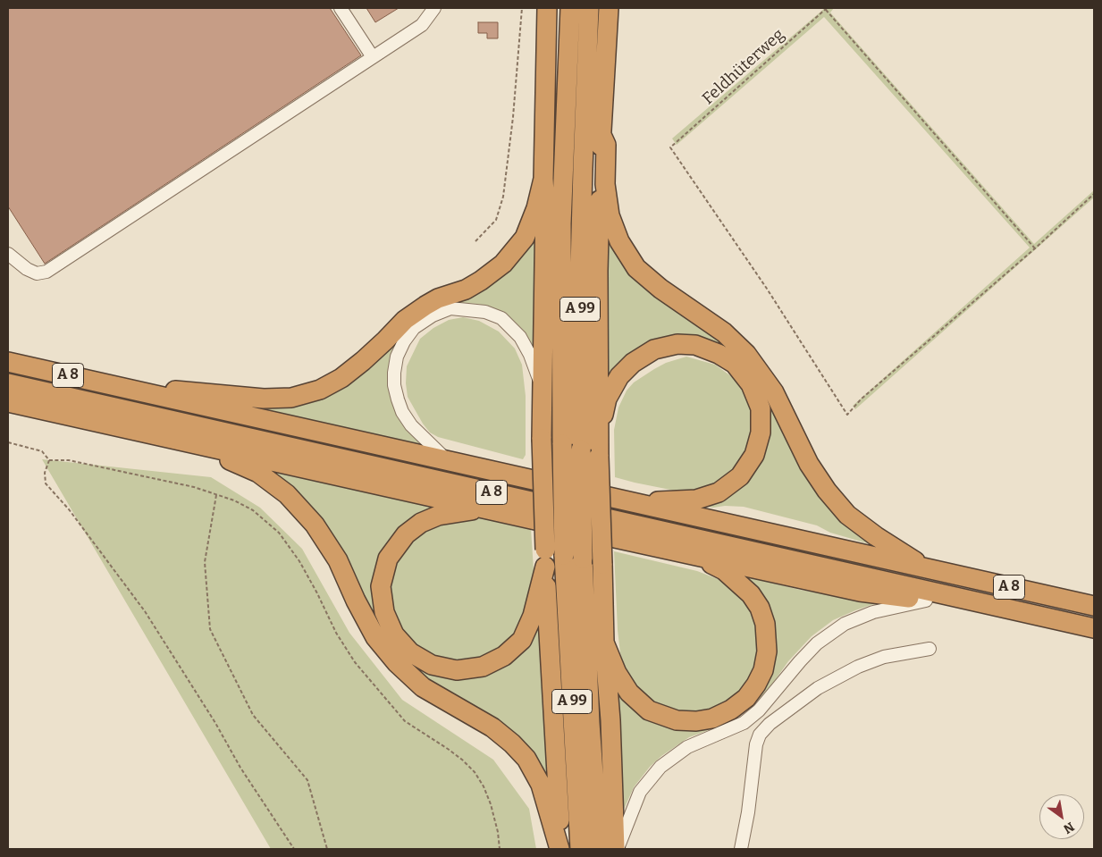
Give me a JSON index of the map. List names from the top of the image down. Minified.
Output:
{"streets":{"highway":["A 99","A 8"],"path":["Feldhüterweg"]},"north":"bottom right"}
